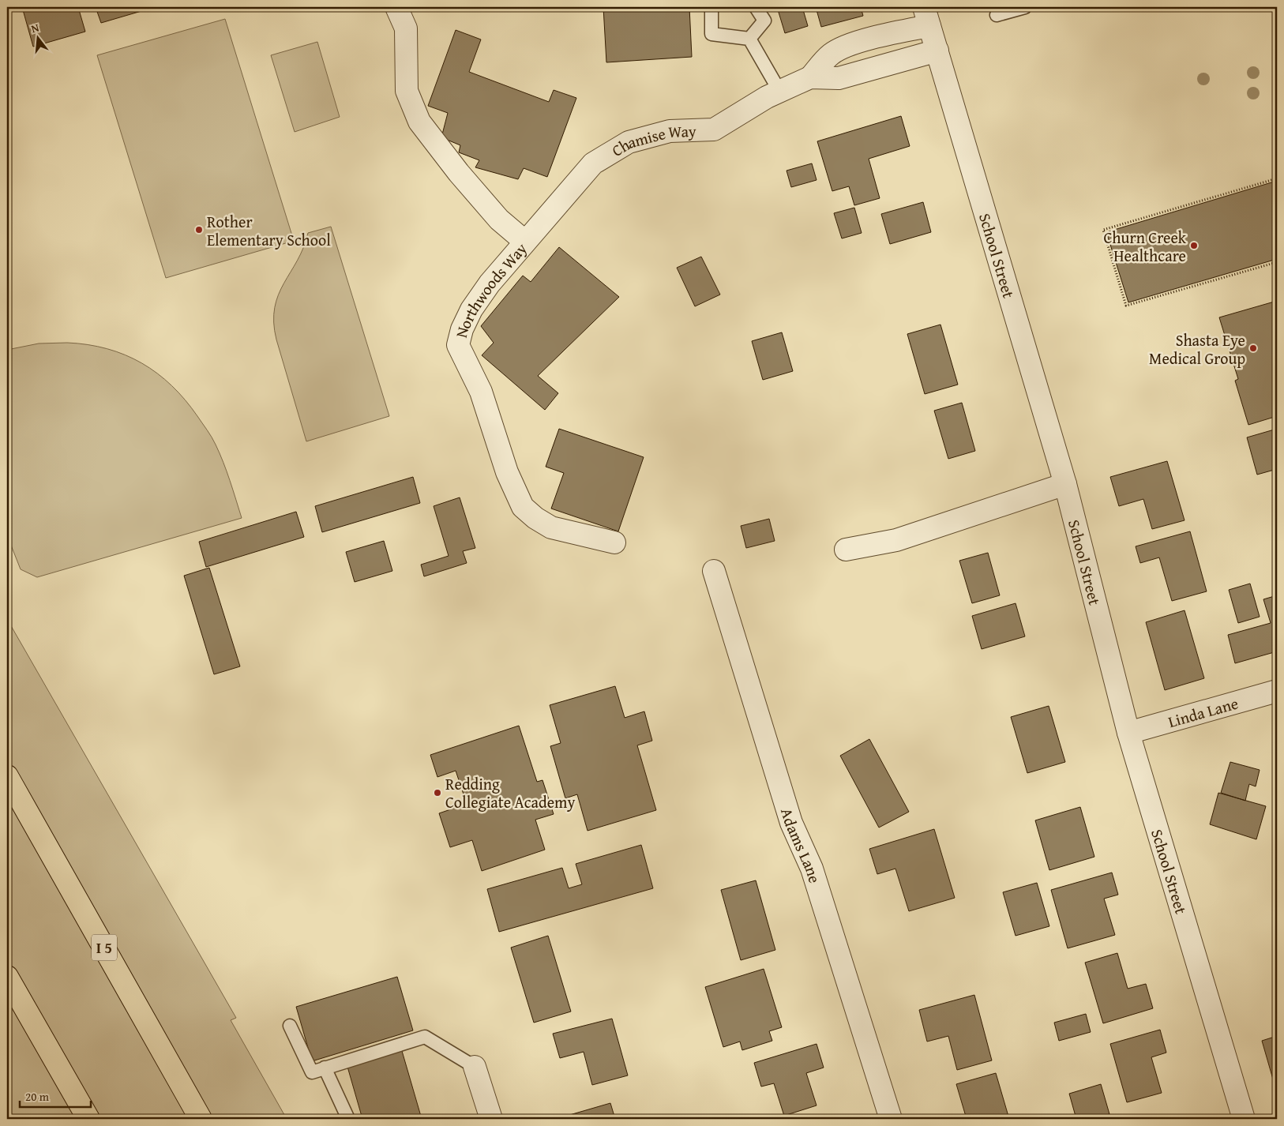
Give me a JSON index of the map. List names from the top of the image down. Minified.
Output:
{"streets":{"highway":["I 5"],"street":["Chamise Way","School Street","Northwoods Way","Linda Lane","Adams Lane"]},"crossings":[["Chamise Way","School Street"],["Chamise Way","Northwoods Way"],["School Street","Linda Lane"]],"places":["Rother Elementary School","Churn Creek Healthcare","Shasta Eye Medical Group","Redding Collegiate Academy"],"scale_bar":"20 m","north":"top"}
